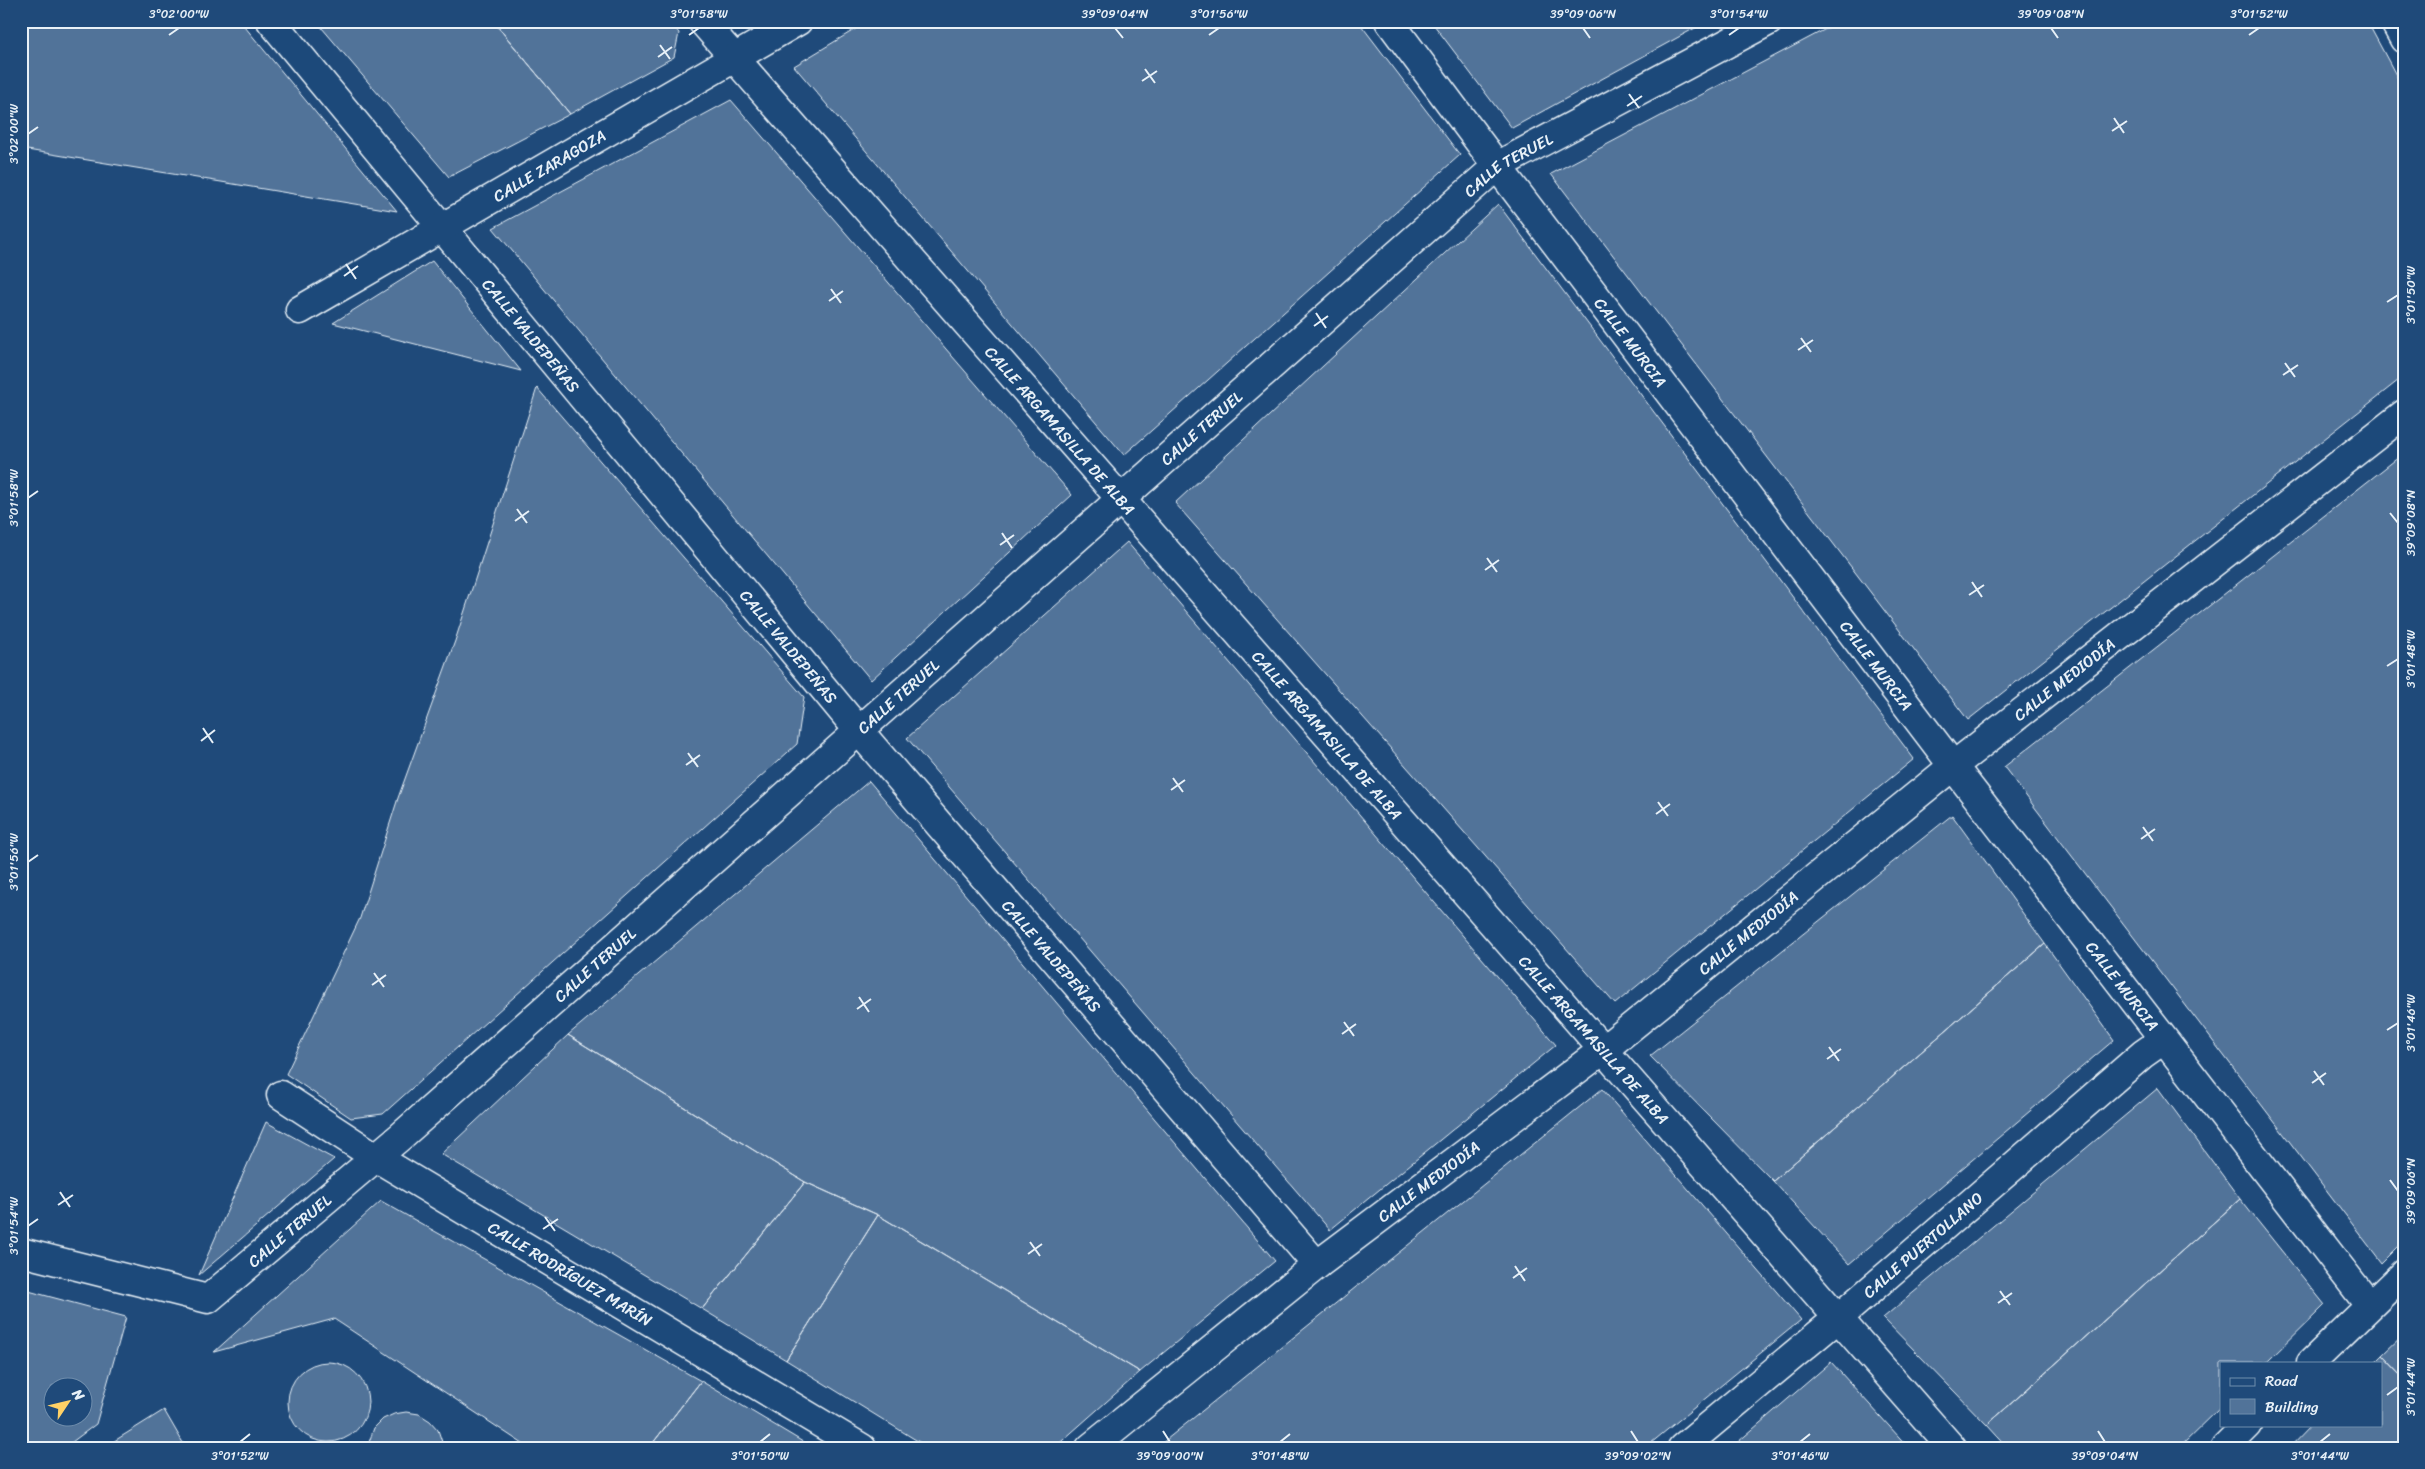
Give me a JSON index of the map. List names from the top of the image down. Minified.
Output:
{"streets":{"street":["CALLE ZARAGOZA","CALLE TERUEL","CALLE VALDEPEÑAS","CALLE MURCIA","CALLE ARGAMASILLA DE ALBA","CALLE MEDIODÍA","CALLE PUERTOLLANO","CALLE RODRÍGUEZ MARÍN"]},"crossings":[["CALLE ZARAGOZA","CALLE VALDEPEÑAS"],["CALLE ZARAGOZA","CALLE ARGAMASILLA DE ALBA"],["CALLE TERUEL","CALLE VALDEPEÑAS"],["CALLE TERUEL","CALLE MURCIA"],["CALLE TERUEL","CALLE ARGAMASILLA DE ALBA"],["CALLE TERUEL","CALLE RODRÍGUEZ MARÍN"],["CALLE VALDEPEÑAS","CALLE MEDIODÍA"],["CALLE MURCIA","CALLE MEDIODÍA"],["CALLE MURCIA","CALLE PUERTOLLANO"],["CALLE ARGAMASILLA DE ALBA","CALLE MEDIODÍA"],["CALLE ARGAMASILLA DE ALBA","CALLE PUERTOLLANO"]],"legend":["Road","Building"],"north":"top right","coordinates":["3°02'00\"W","3°01'58\"W","39°09'04\"N","3°01'56\"W","39°09'06\"N","3°01'54\"W","39°09'08\"N","3°01'52\"W","3°01'50\"W","3°01'48\"W","3°01'46\"W","3°01'44\"W","39°09'00\"N","39°09'02\"N"]}
